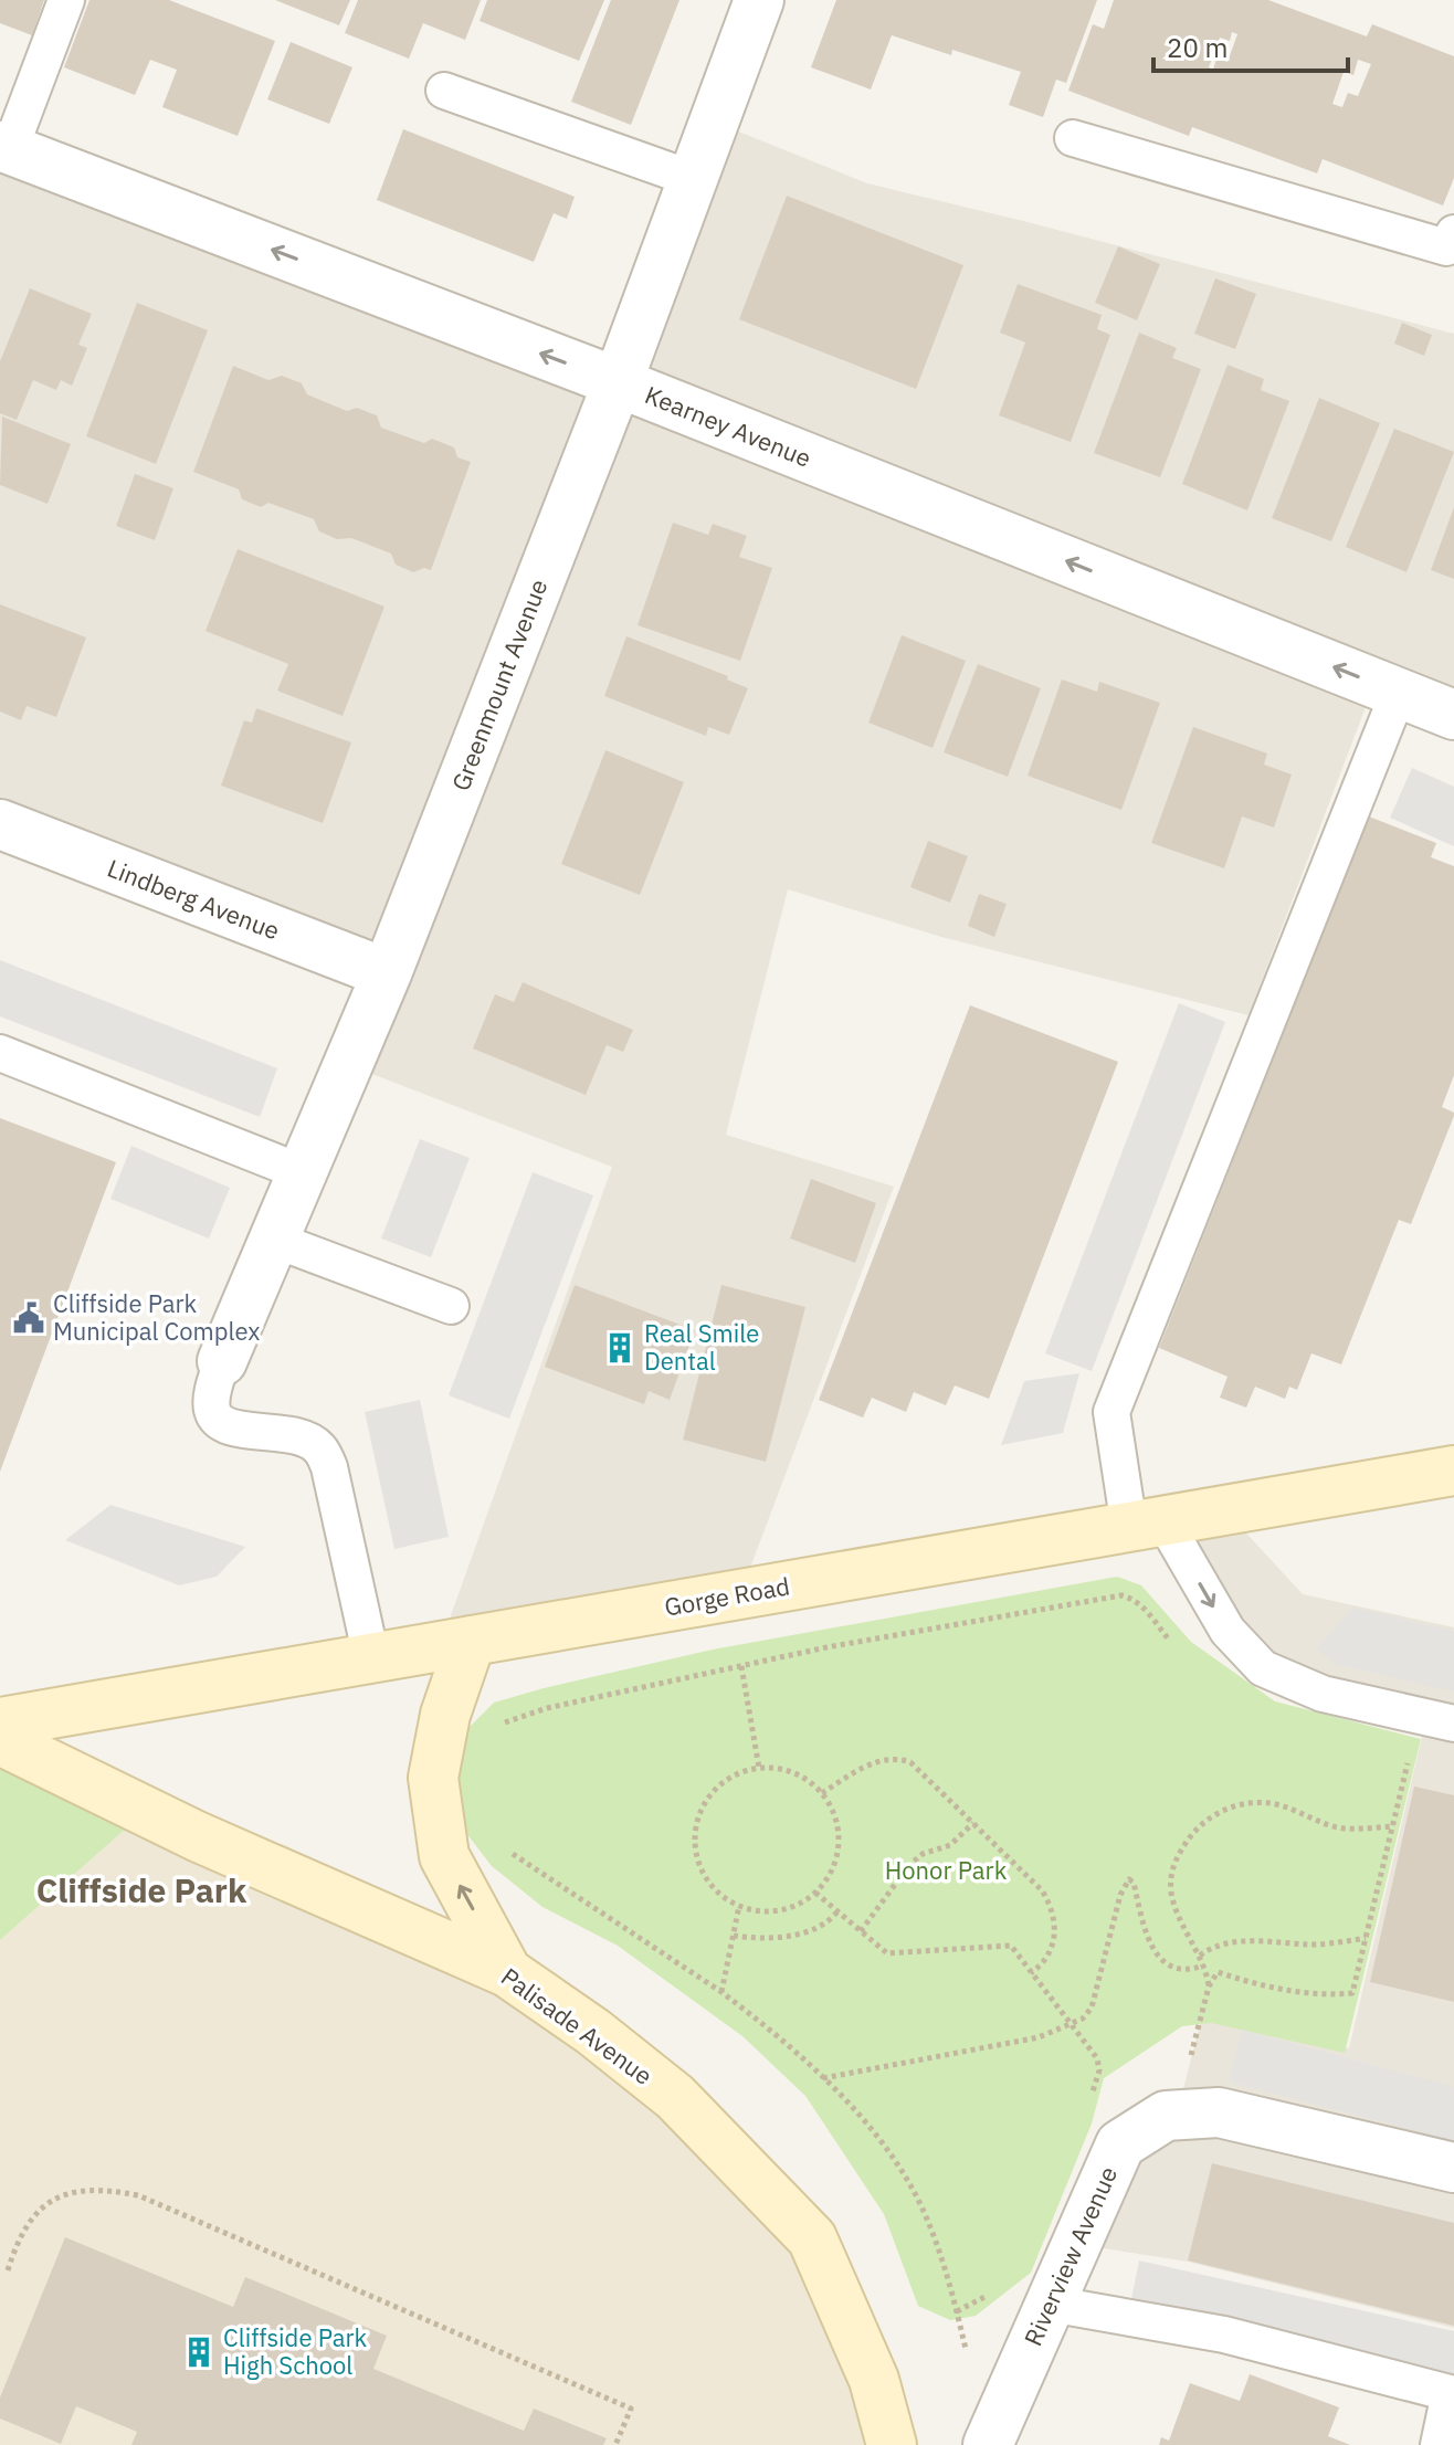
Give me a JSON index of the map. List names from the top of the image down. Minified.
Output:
{"streets":{"main road":["Gorge Road","Palisade Avenue"],"street":["Kearney Avenue","Greenmount Avenue","Lindberg Avenue","Riverview Avenue"]},"crossings":[["Kearney Avenue","Greenmount Avenue"],["Greenmount Avenue","Lindberg Avenue"]],"one_way":["Kearney Avenue"],"districts":["Cliffside Park"],"parks":["Honor Park"],"places":{"public building":["Cliffside Park Municipal Complex"],"building":["Real Smile Dental","Cliffside Park High School"]},"scale_bar":"20 m"}
